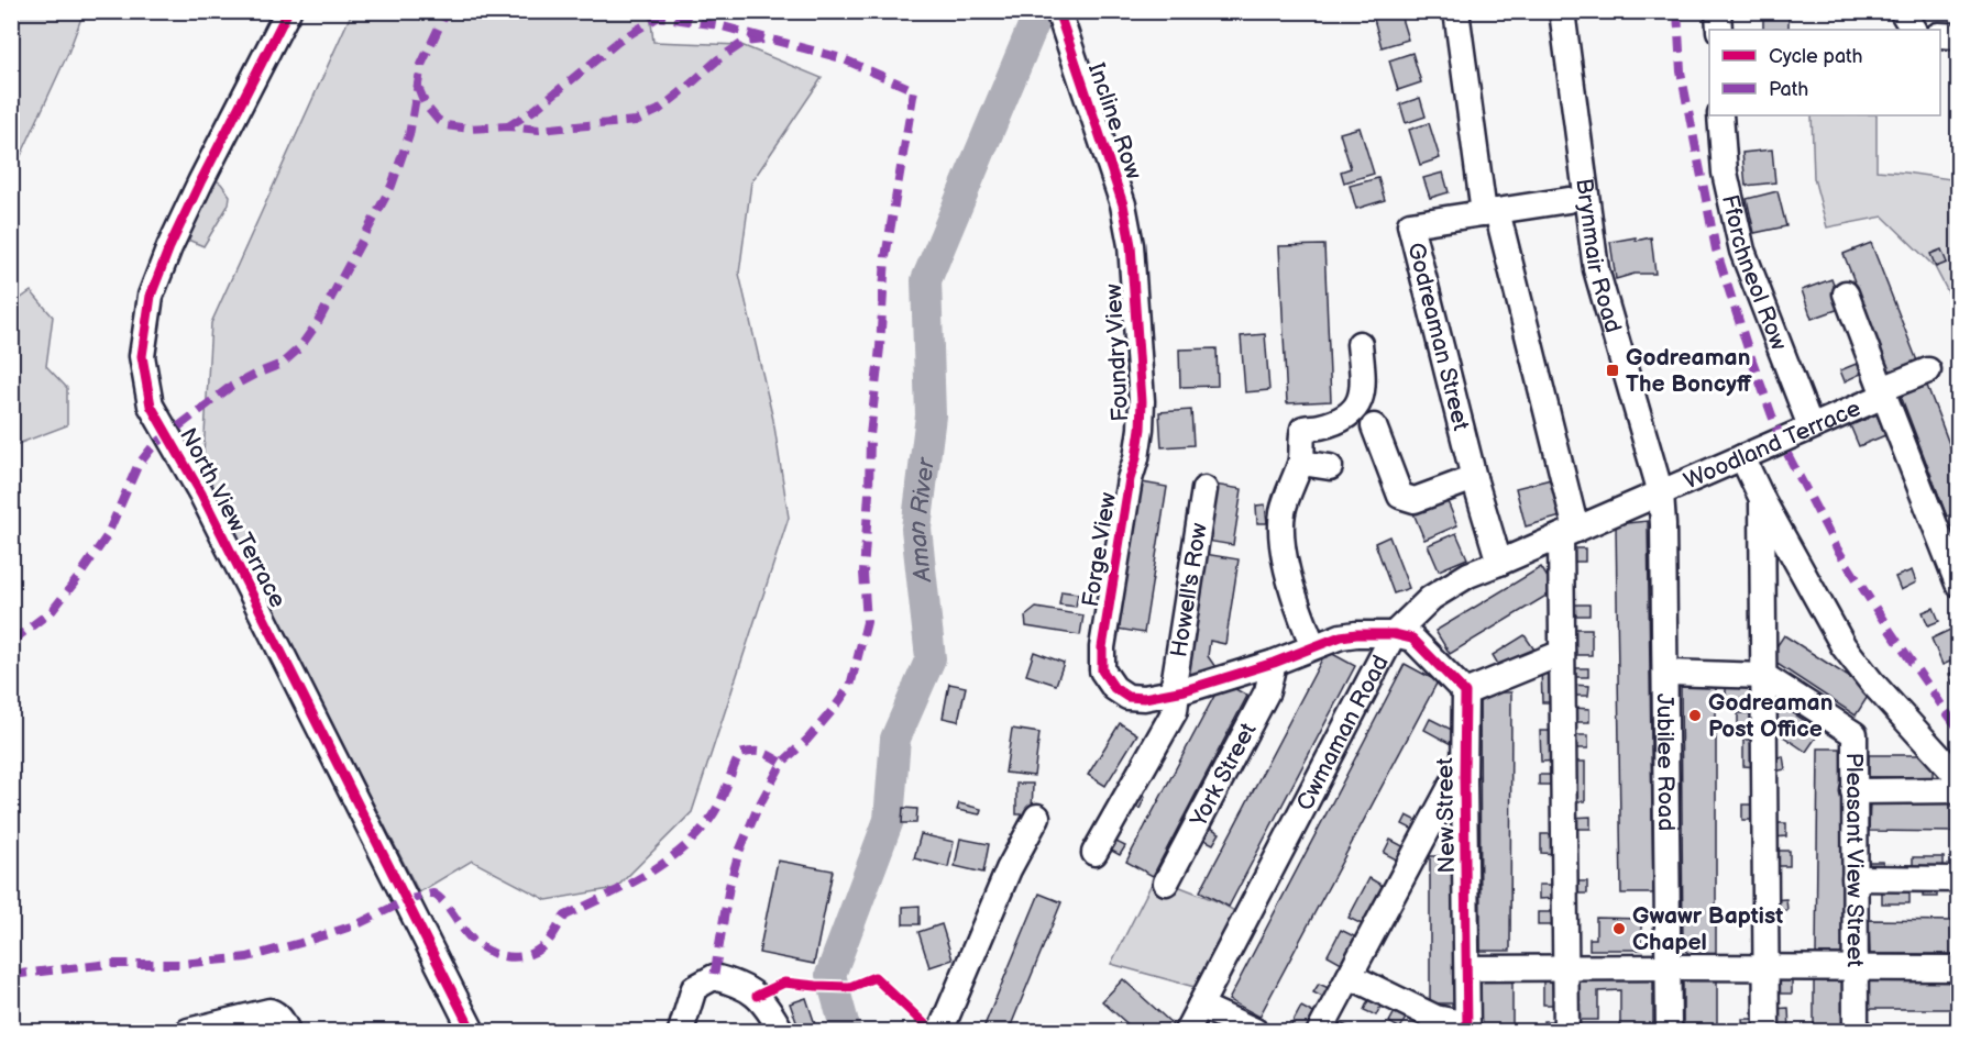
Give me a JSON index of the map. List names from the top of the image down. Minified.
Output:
{"streets":{"street":["Incline Row","Brynmair Road","Fforchneol Row","Godreaman Street","Foundry View","Woodland Terrace","North View Terrace","Forge View","Howell's Row","Cwmaman Road","Jubilee Road","York Street","New Street","Pleasant View Street"]},"crossings":[["Incline Row","Foundry View"],["Brynmair Road","Woodland Terrace"],["Brynmair Road","Cwmaman Road"],["Brynmair Road","Jubilee Road"],["Fforchneol Row","Woodland Terrace"],["Godreaman Street","Cwmaman Road"],["Foundry View","Forge View"],["Woodland Terrace","Cwmaman Road"],["Woodland Terrace","Jubilee Road"],["Forge View","Howell's Row"],["Cwmaman Road","Jubilee Road"]],"water":["Aman River"],"places":{"transit":["Godreaman The Boncyff"],"other":["Godreaman Post Office","Gwawr Baptist Chapel"]},"legend":["Cycle path","Path"]}
